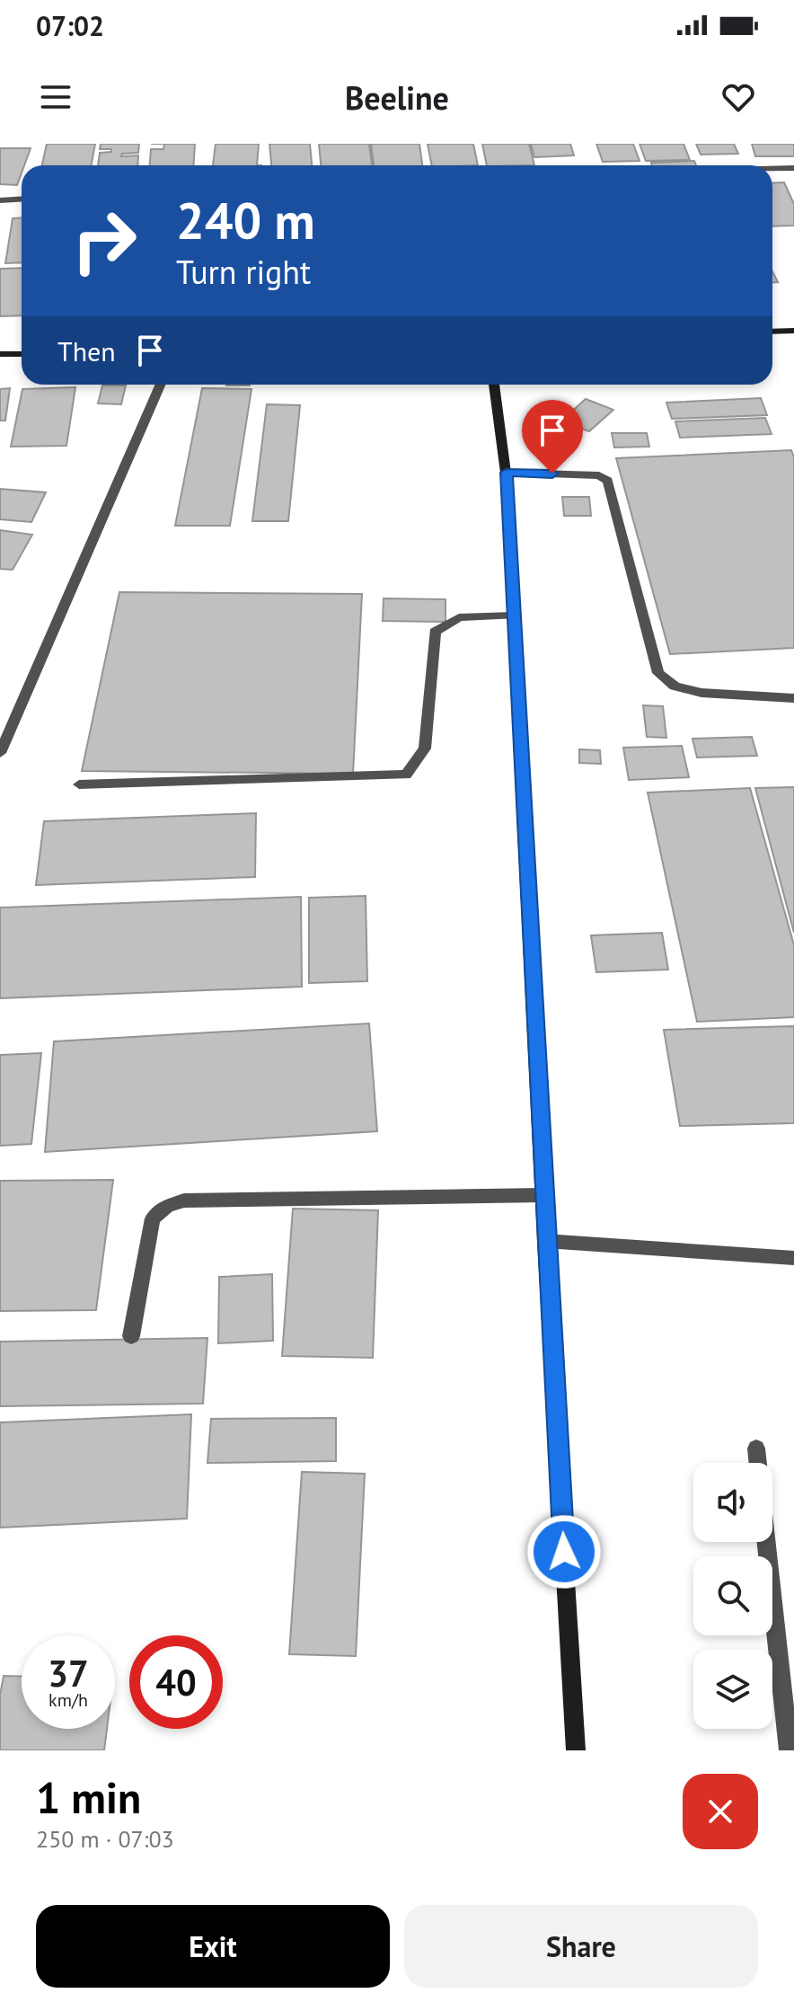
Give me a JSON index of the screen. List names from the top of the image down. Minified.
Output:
{"page":{"status":"07:02","header":"Beeline","turn":["240 m","Turn right"],"then":"Then","speed":"37 km/h","limit":"40","heading":["1 min","250 m · 07:03"],"buttons":["Exit","Share"]}}
